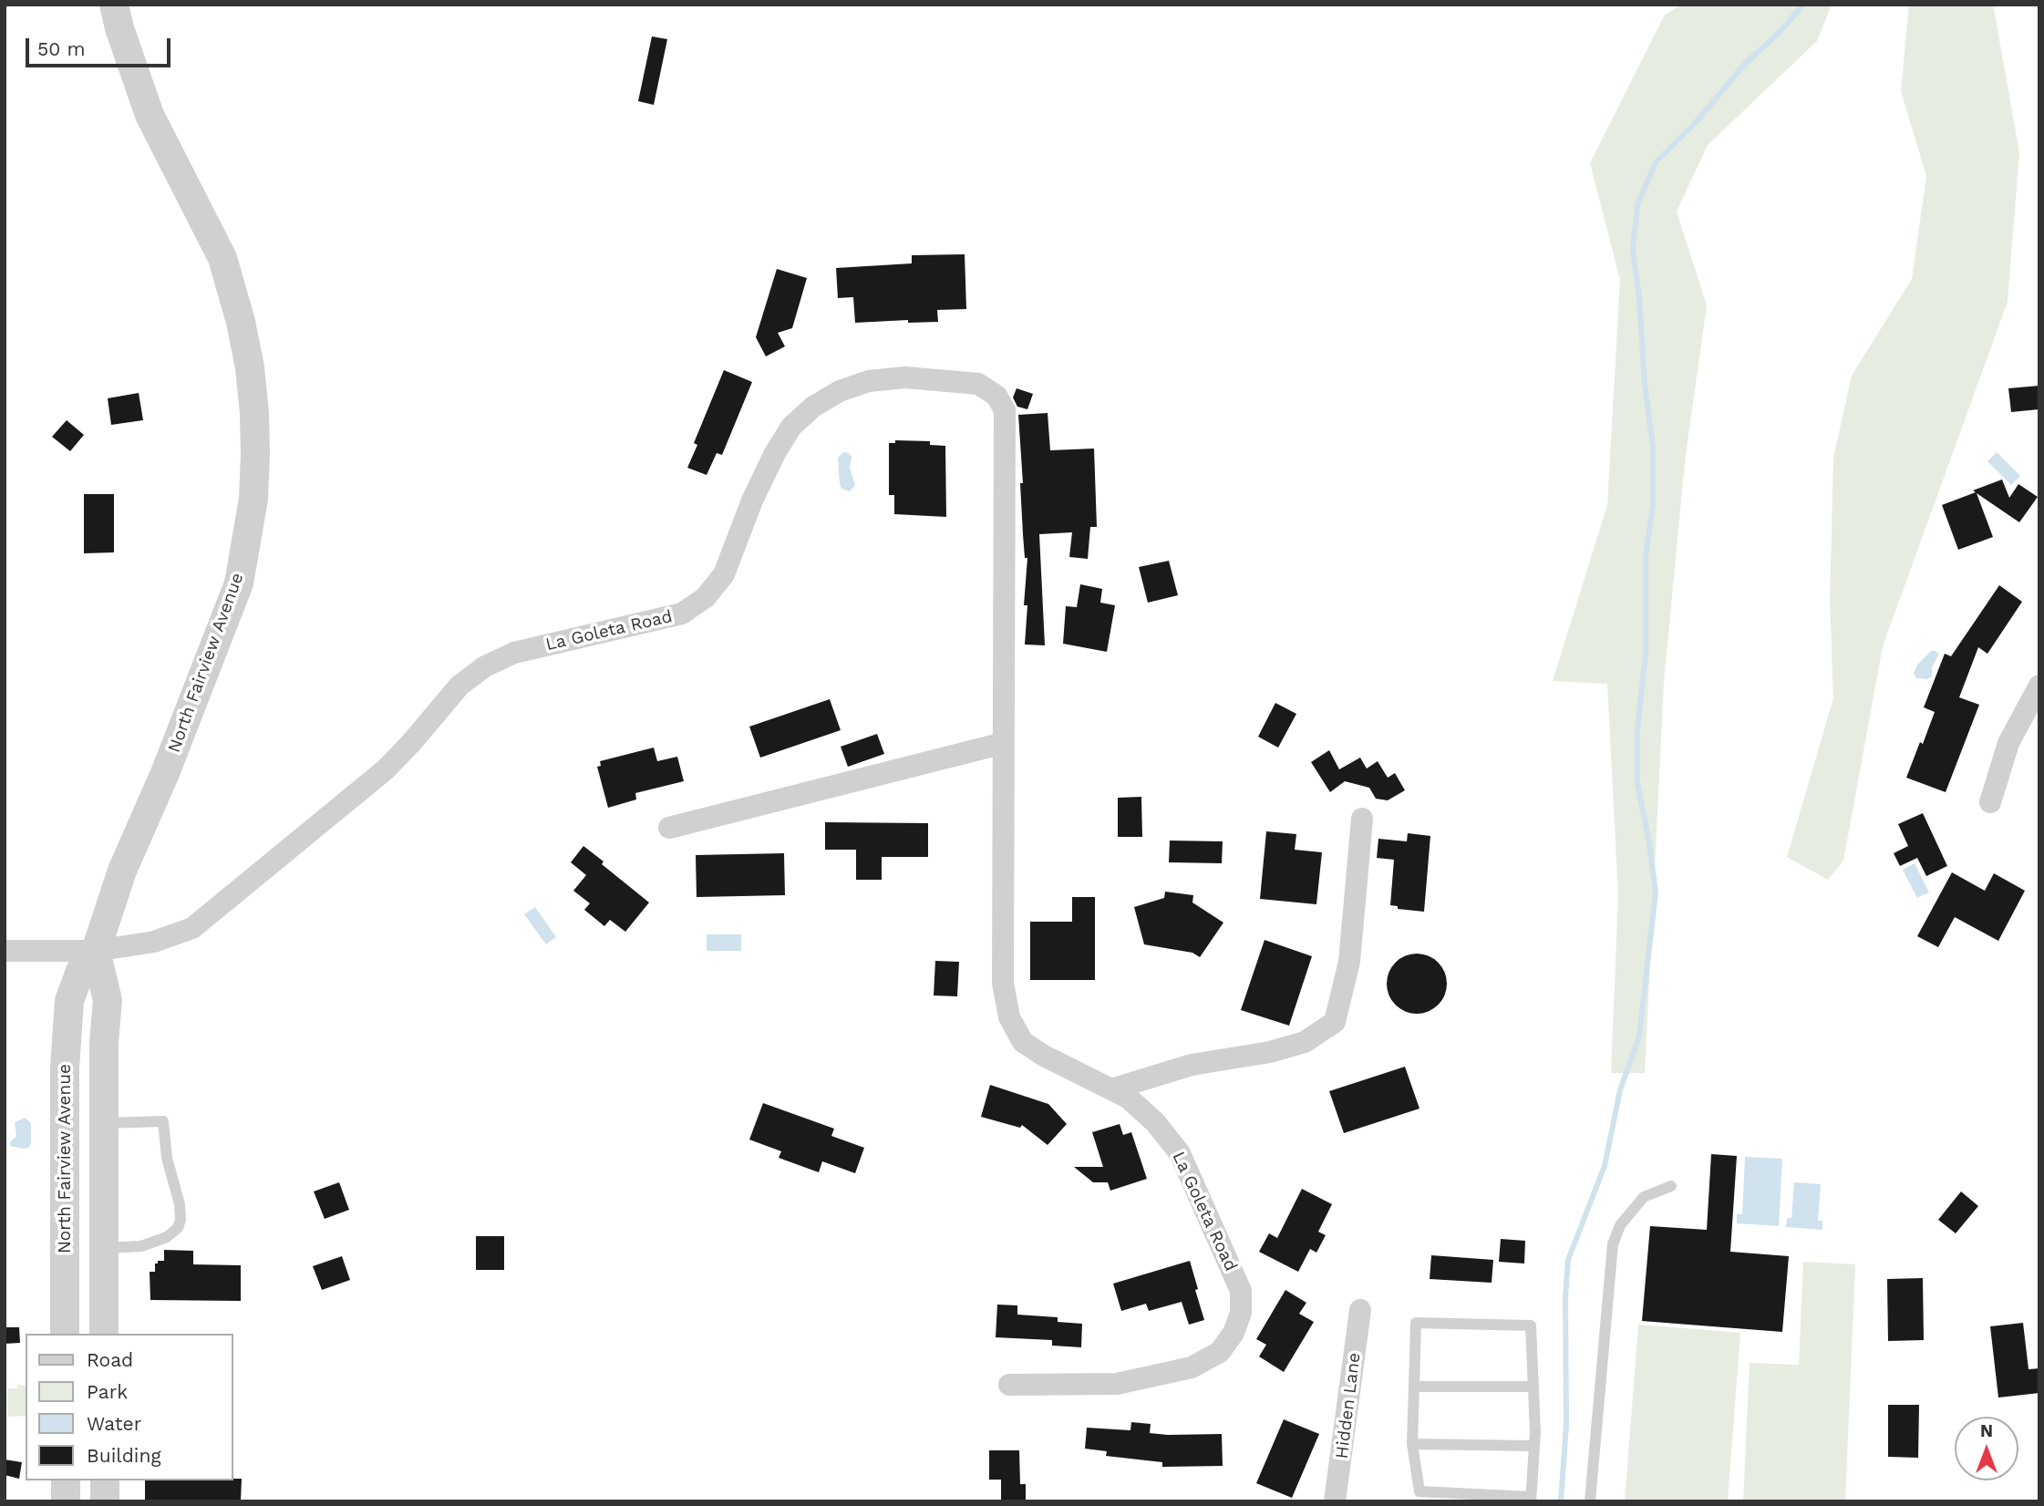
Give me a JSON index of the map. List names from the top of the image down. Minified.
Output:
{"streets":{"street":["La Goleta Road","North Fairview Avenue","Hidden Lane"]},"crossings":[["La Goleta Road","North Fairview Avenue"]],"legend":["Road","Park","Water","Building"],"scale_bar":"50 m","north":"top"}
